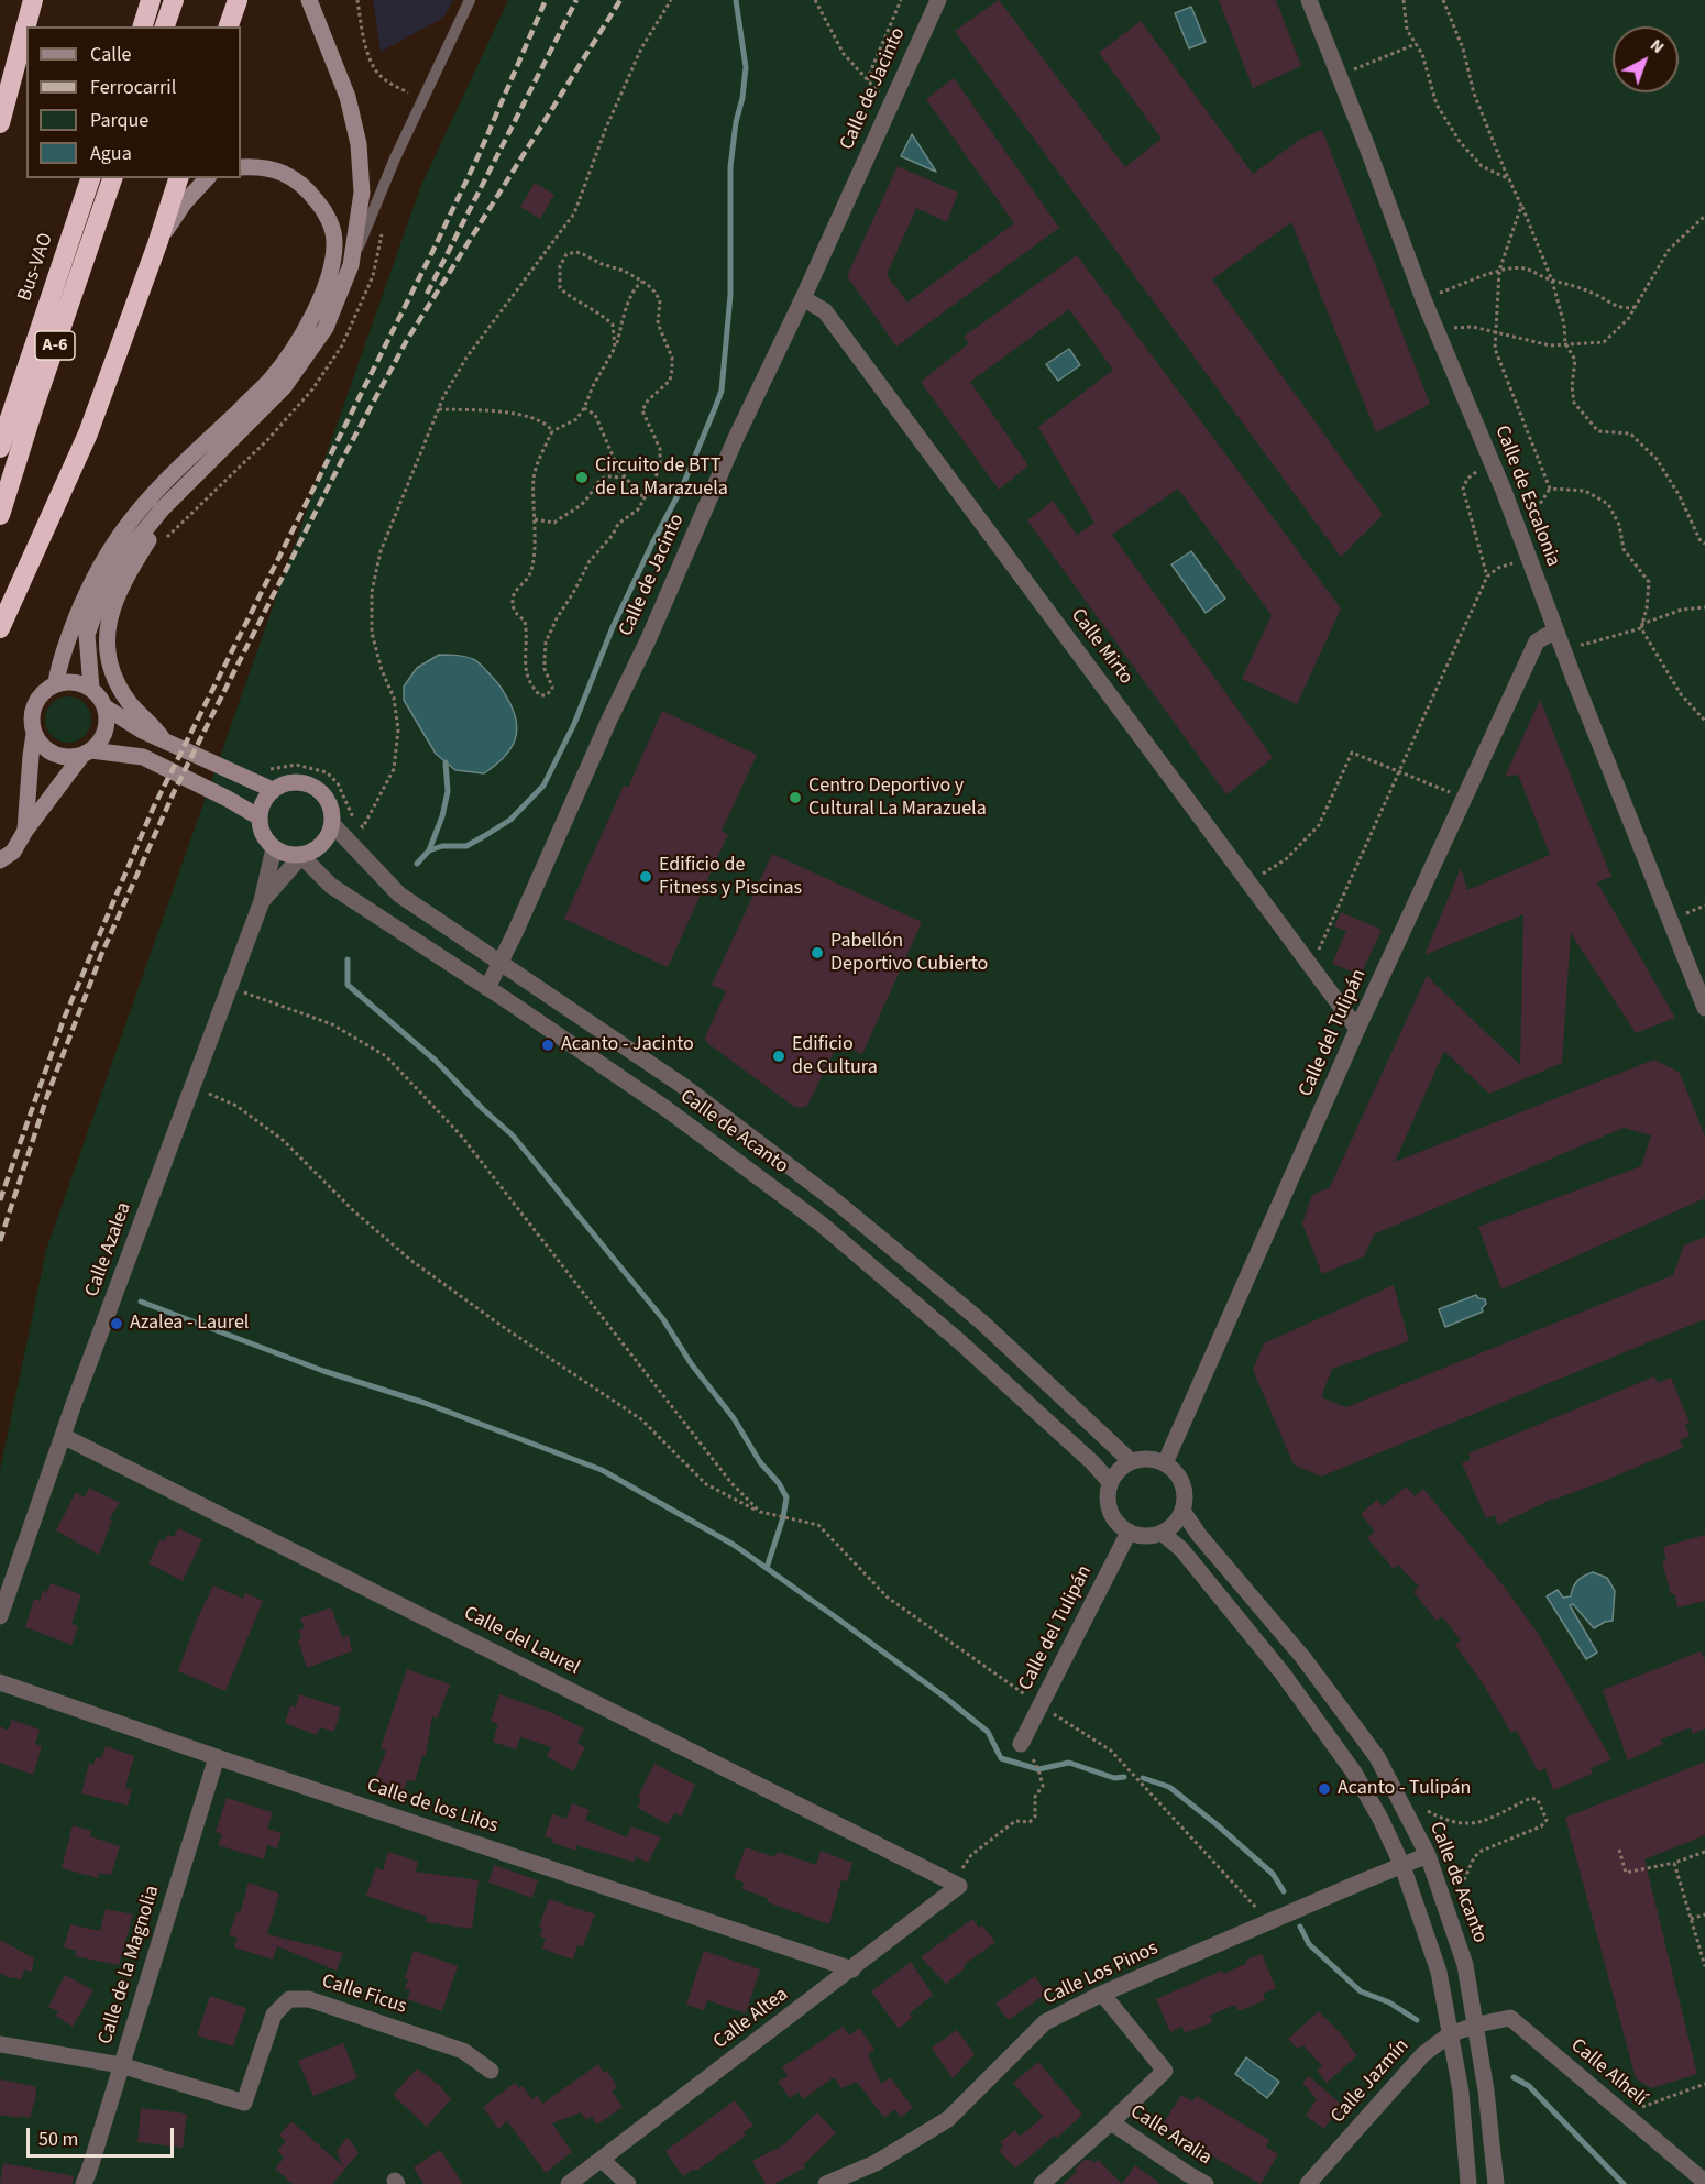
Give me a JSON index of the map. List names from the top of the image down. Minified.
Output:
{"streets":{"highway":["Bus-VAO","A-6"],"street":["Calle de Jacinto","Calle de Escalonia","Calle Mirto","Calle del Tulipán","Calle de Acanto","Calle Azalea","Calle del Laurel","Calle de los Lilos","Calle de la Magnolia","Calle Los Pinos","Calle Ficus","Calle Altea","Calle Alhelí","Calle Jazmín","Calle Aralia"]},"crossings":[["Calle de Jacinto","Calle Mirto"],["Calle de Jacinto","Calle de Acanto"],["Calle de Escalonia","Calle del Tulipán"],["Calle Mirto","Calle del Tulipán"],["Calle del Tulipán","Calle de Acanto"],["Calle de Acanto","Calle Azalea"],["Calle de Acanto","Calle Los Pinos"],["Calle de Acanto","Calle Alhelí"],["Calle de Acanto","Calle Jazmín"],["Calle Azalea","Calle del Laurel"],["Calle del Laurel","Calle Altea"],["Calle de los Lilos","Calle de la Magnolia"],["Calle de los Lilos","Calle Altea"],["Calle de la Magnolia","Calle Ficus"],["Calle Alhelí","Calle Jazmín"]],"places":["Circuito de BTT de La Marazuela","Centro Deportivo y Cultural La Marazuela","Edificio de Fitness y Piscinas","Pabellón Deportivo Cubierto","Acanto - Jacinto","Edificio de Cultura","Azalea - Laurel","Acanto - Tulipán"],"legend":["Calle","Ferrocarril","Parque","Agua"],"scale_bar":"50 m","north":"top right"}
